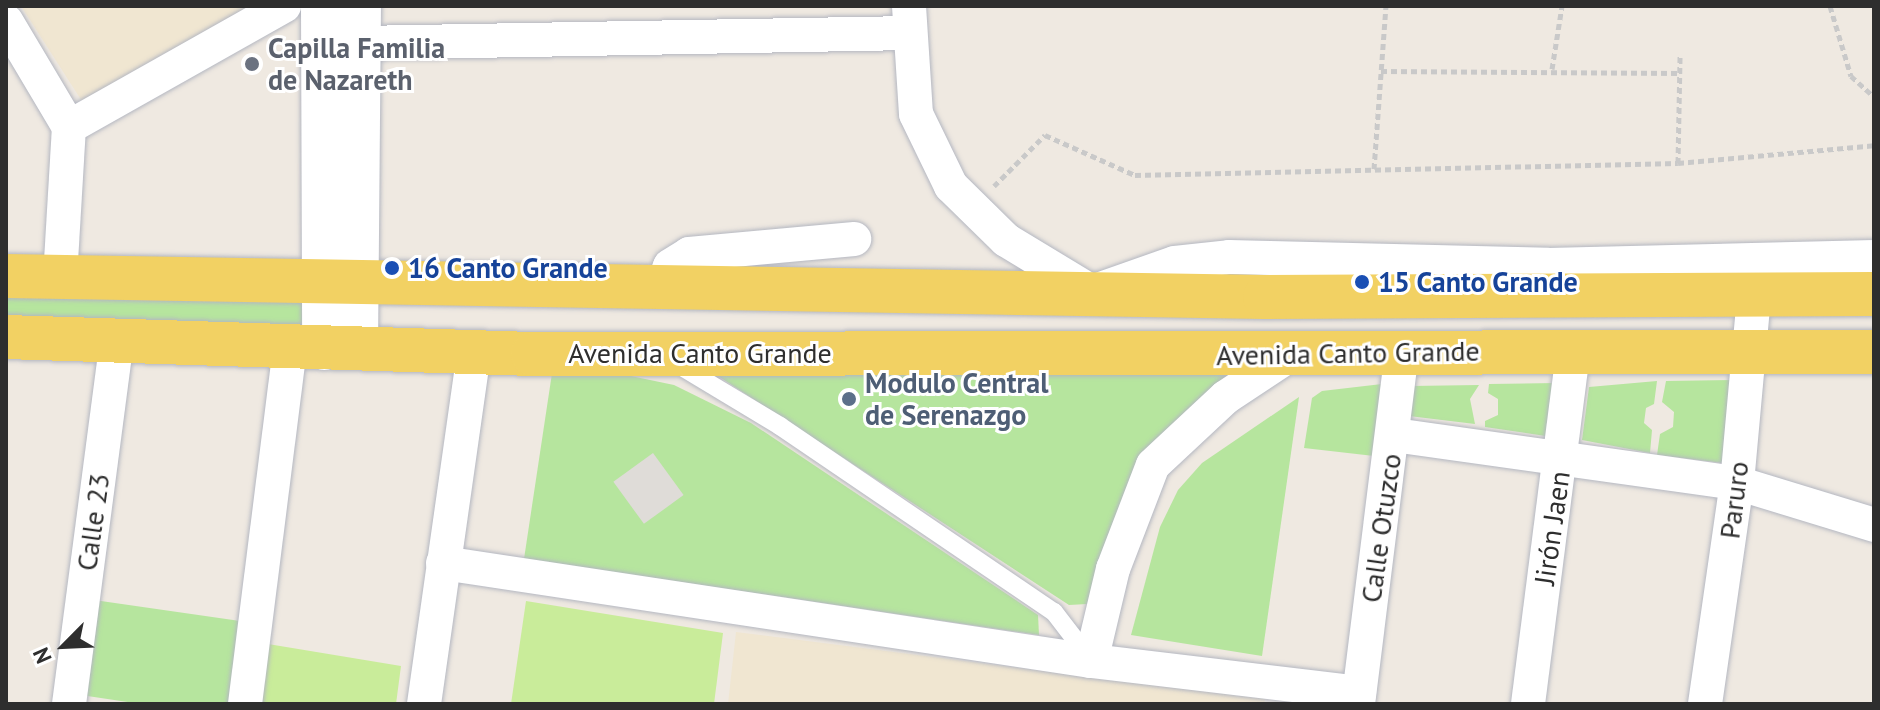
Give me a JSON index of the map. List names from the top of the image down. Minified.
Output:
{"streets":{"main road":["Avenida Canto Grande"],"street":["Paruro","Calle 23","Calle Otuzco","Jirón Jaen"]},"crossings":[["Avenida Canto Grande","Paruro"],["Avenida Canto Grande","Calle 23"],["Avenida Canto Grande","Calle Otuzco"],["Avenida Canto Grande","Jirón Jaen"]],"places":["Capilla Familia de Nazareth","16 Canto Grande","15 Canto Grande","Modulo Central de Serenazgo"],"north":"bottom left"}
